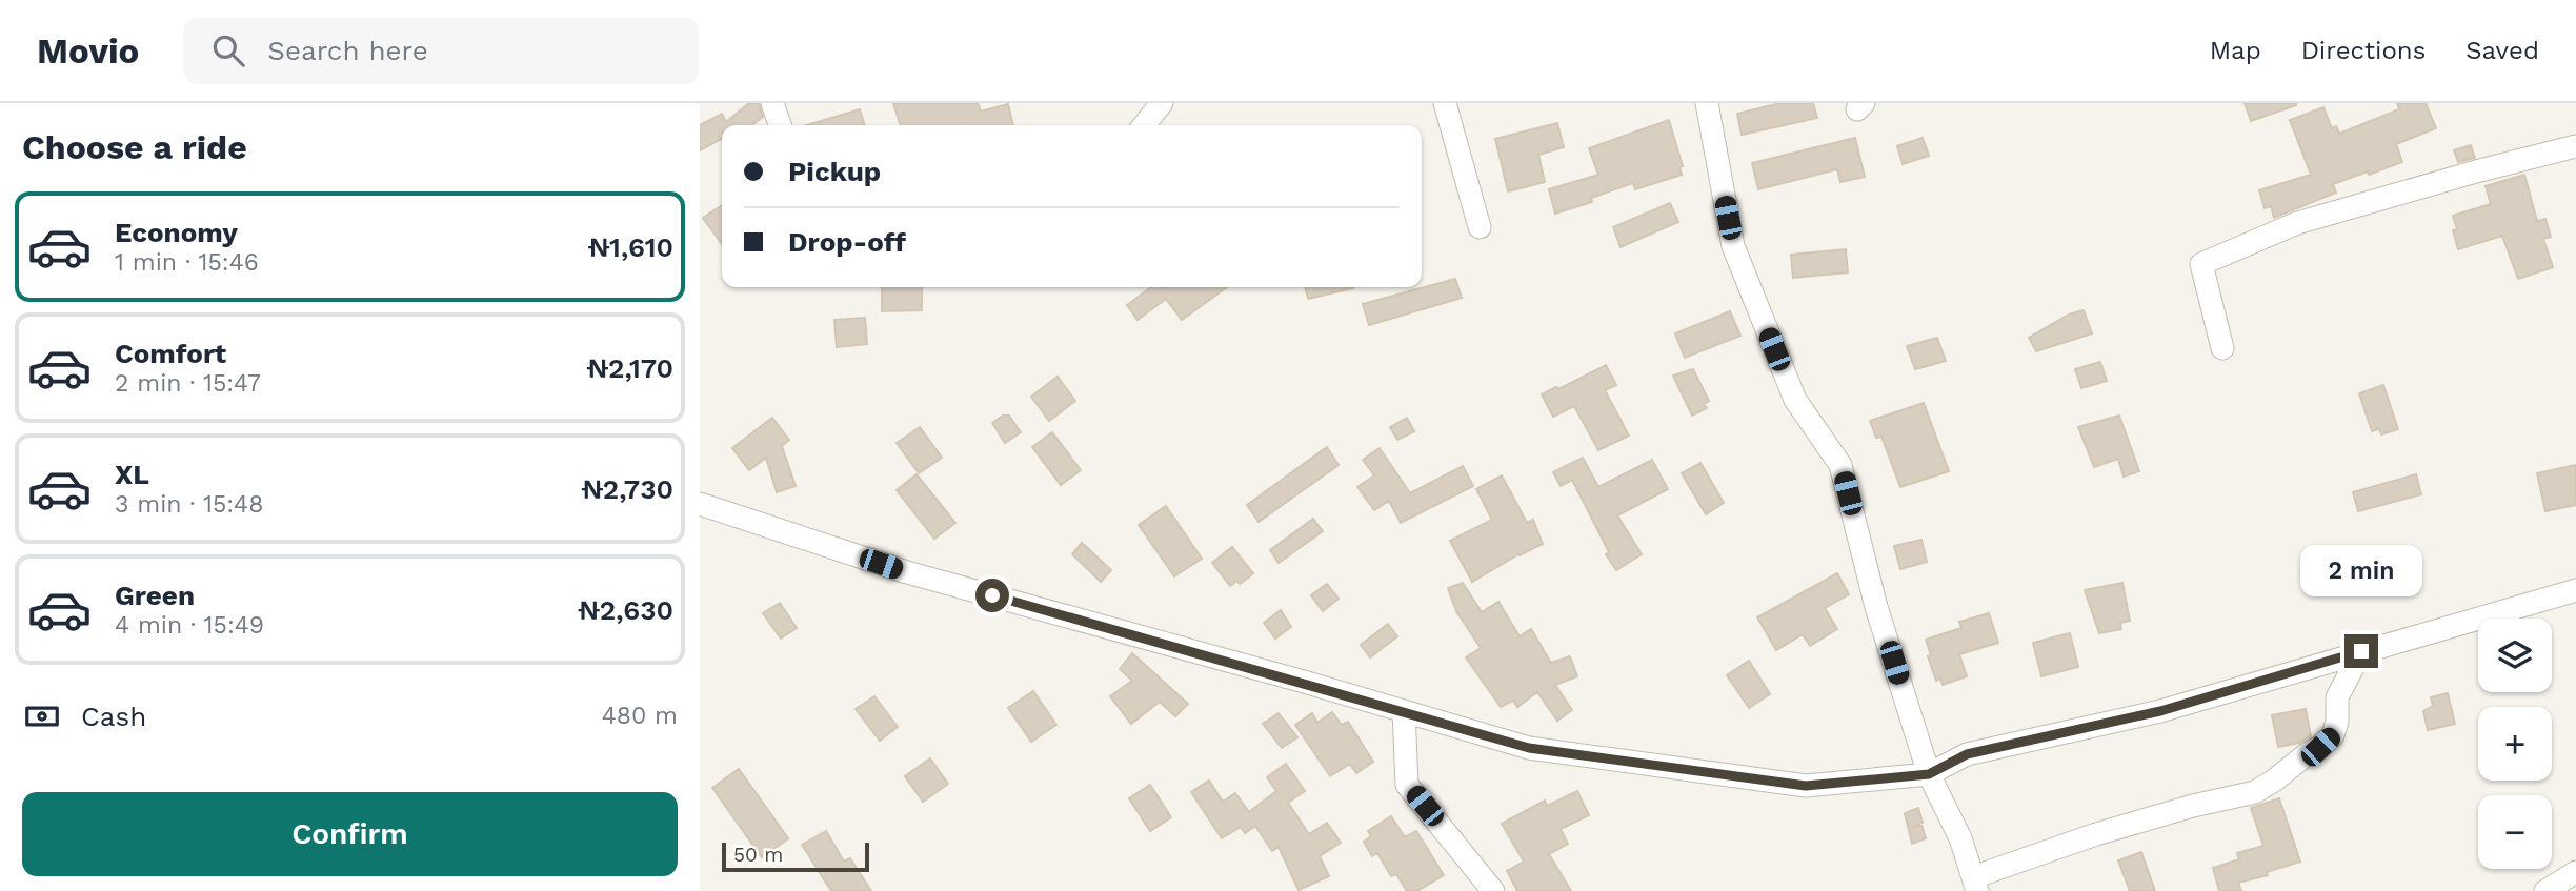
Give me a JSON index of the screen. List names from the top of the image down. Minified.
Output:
{"scale_bar":"50 m","page":{"header":"Movio","search":"Search here","nav":["Map","Directions","Saved"],"heading":"Choose a ride","banner":["Pickup","Drop-off"],"list":[{"name":"Economy","note":"1 min · 15:46","value":"₦1,610"},{"name":"Comfort","note":"2 min · 15:47","value":"₦2,170"},{"name":"XL","note":"3 min · 15:48","value":"₦2,730"},{"name":"Green","note":"4 min · 15:49","value":"₦2,630"}],"bubble":"2 min","map_buttons":["+","−"],"pay":["Cash","480 m"],"buttons":"Confirm","scale":"50 m"}}
